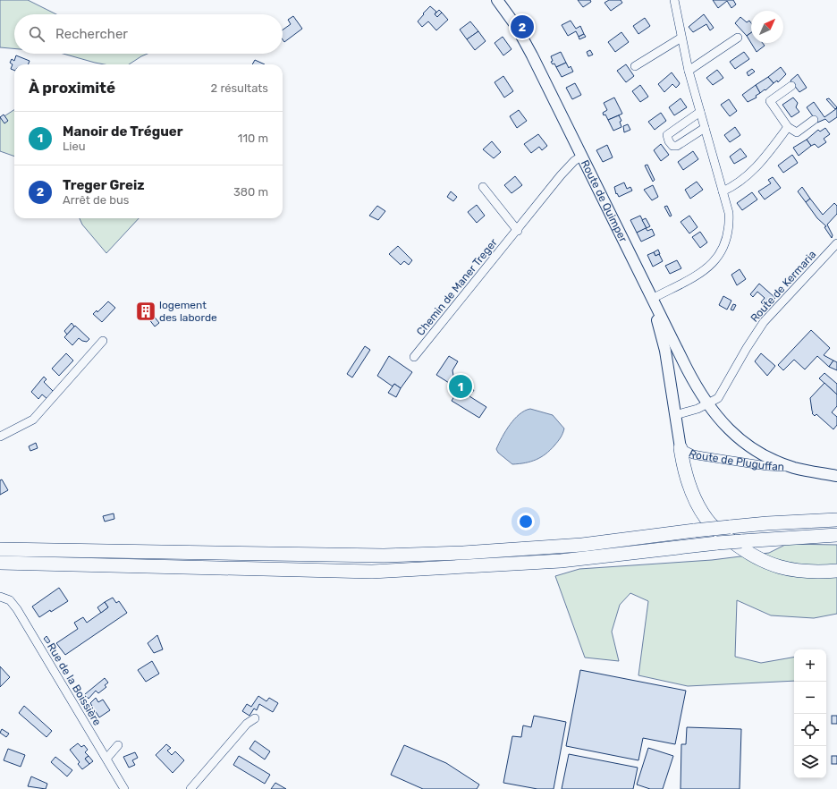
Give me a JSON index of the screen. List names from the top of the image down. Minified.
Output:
{"streets":{"main road":["Route de Quimper","Route de Pluguffan"],"street":["Route de Kermaria","Chemin de Maner Treger","Rue de la Boissière"]},"crossings":[["Route de Quimper","Route de Kermaria"],["Route de Quimper","Chemin de Maner Treger"],["Route de Quimper","Route de Pluguffan"],["Route de Kermaria","Route de Pluguffan"]],"places":{"building":["logement des laborde"]},"north":"top right","page":{"pins":["2","1"],"search":"Rechercher","heading":["À proximité","2 résultats"],"list":[{"mark":"1","name":"Manoir de Tréguer","note":"Lieu","value":"110 m"},{"mark":"2","name":"Treger Greiz","note":"Arrêt de bus","value":"380 m"}],"map_buttons":["+","−"]}}
